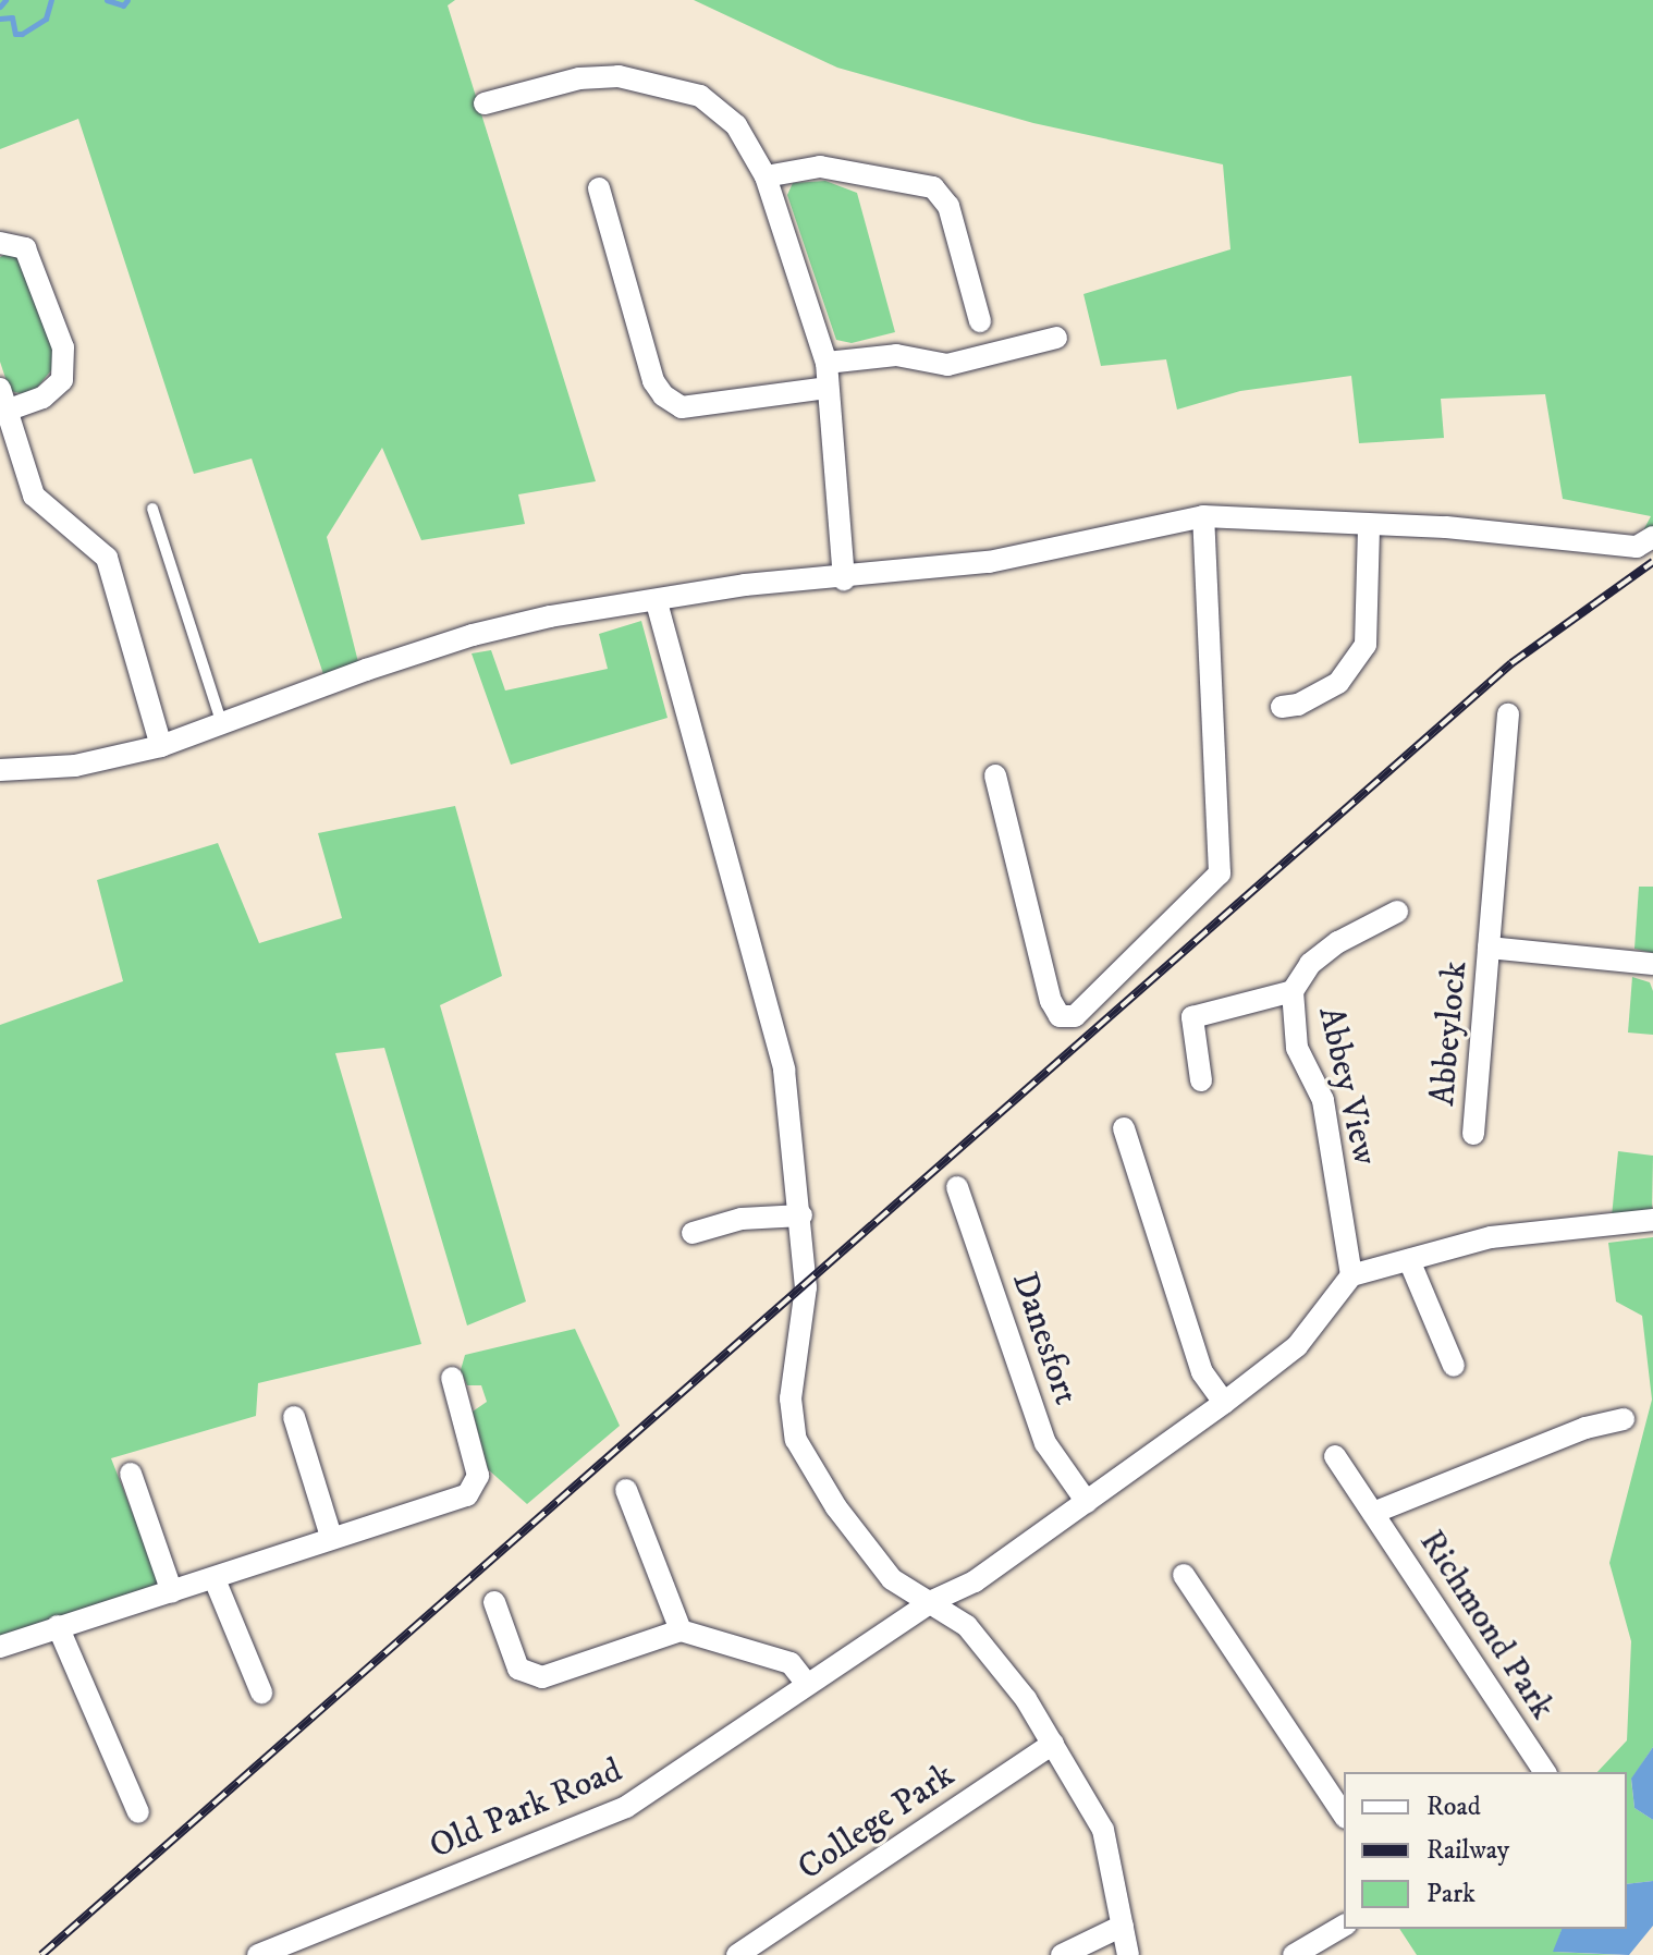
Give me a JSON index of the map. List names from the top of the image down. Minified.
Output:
{"streets":{"street":["Abbeylock","Abbey View","Danesfort","Richmond Park","Old Park Road","College Park"]},"legend":["Road","Railway","Park"]}
